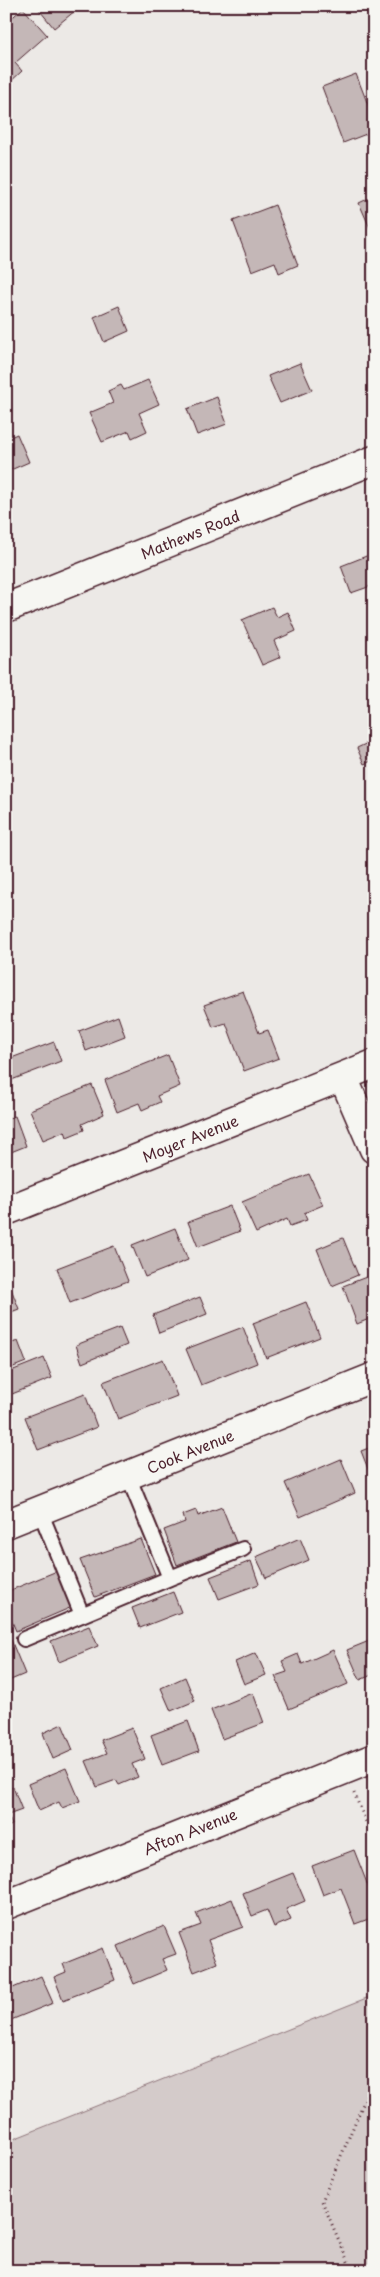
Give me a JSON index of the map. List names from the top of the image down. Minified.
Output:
{"streets":{"street":["Mathews Road","Moyer Avenue","Cook Avenue","Afton Avenue"]}}
